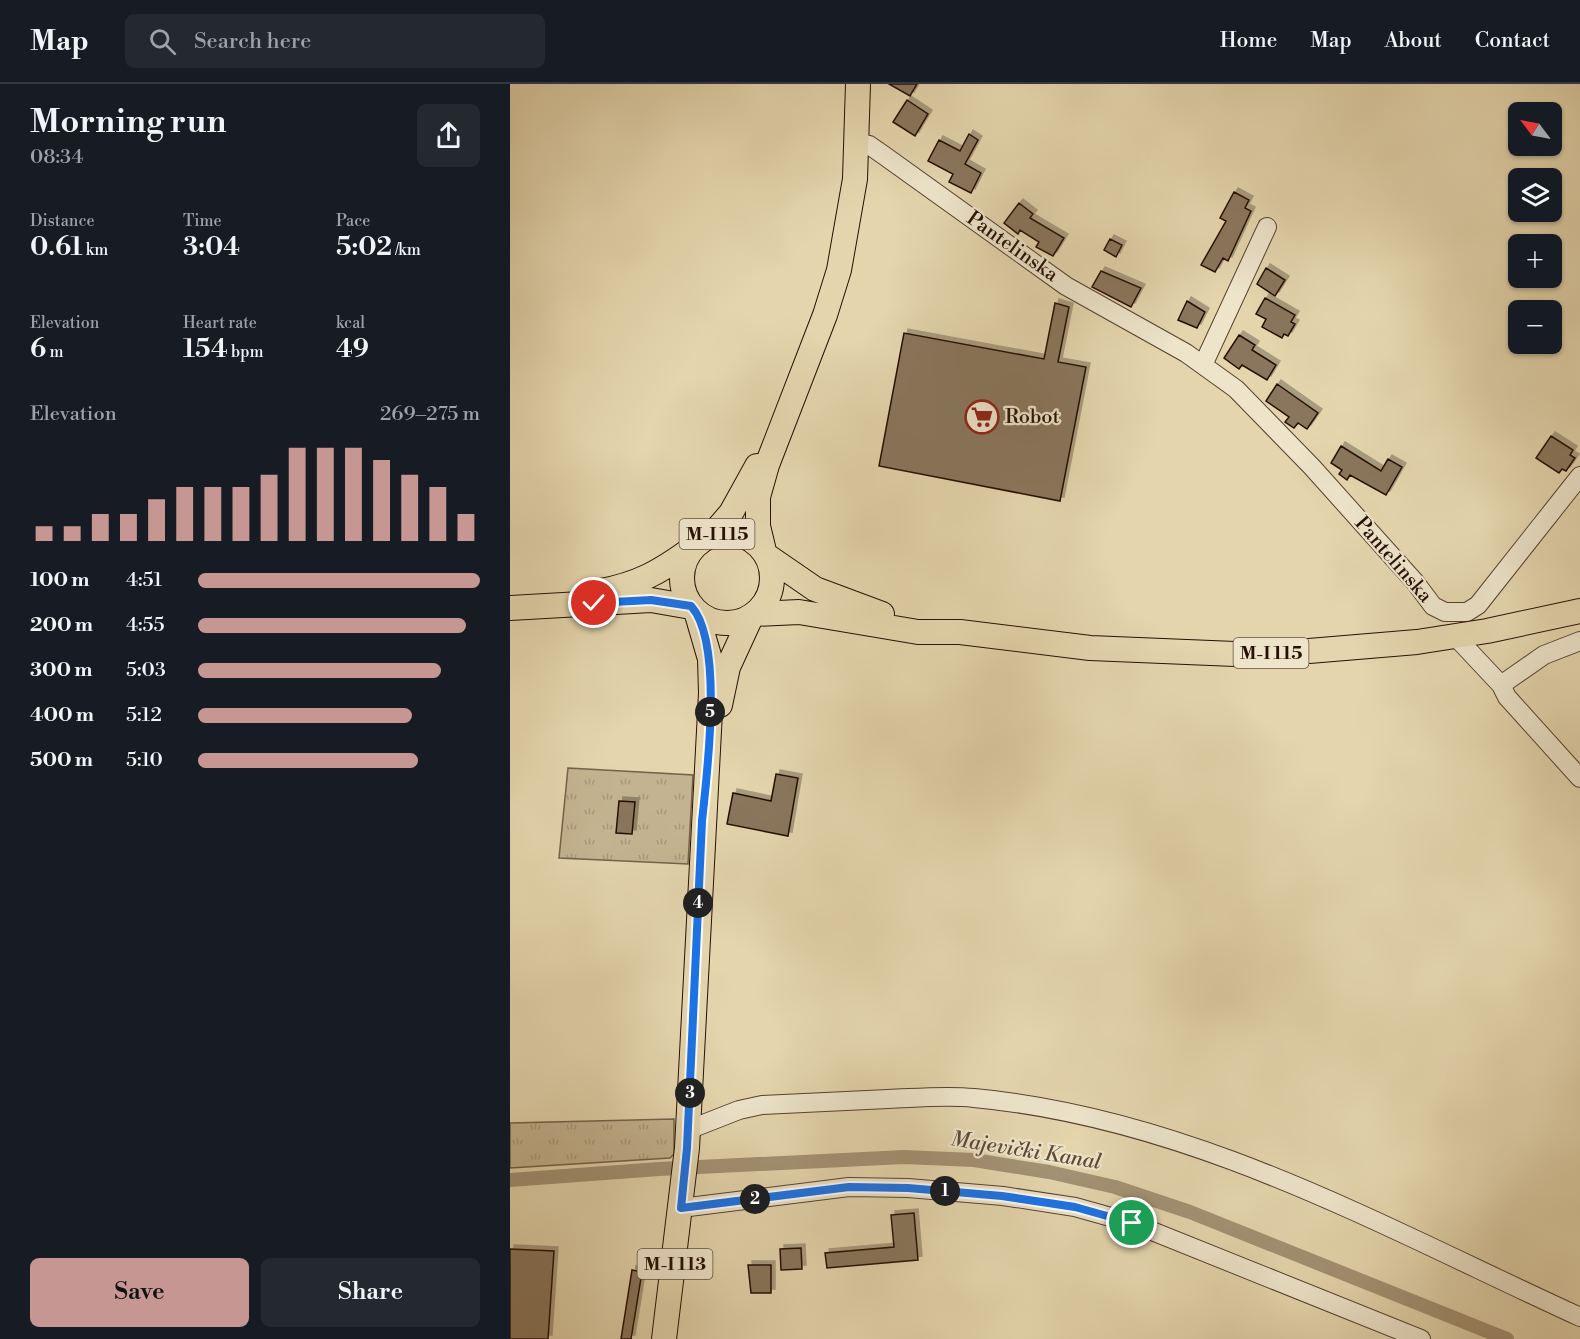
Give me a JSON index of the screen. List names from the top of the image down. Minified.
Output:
{"streets":{"main road":["M-I 115","M-I 113"],"street":["Pantelinska"]},"crossings":[["M-I 115","M-I 113"]],"water":["Majevički Kanal"],"places":{"supermarket":["Robot"]},"north":"top left","page":{"header":"Map","search":"Search here","nav":["Home","Map","About","Contact"],"heading":["Morning run","08:34"],"map_buttons":["+","−"],"stats":[["Distance","0.61 km"],["Time","3:04"],["Pace","5:02 /km"],["Elevation","6 m"],["Heart rate","154 bpm"],["kcal","49"]],"chart":["Elevation","269–275 m"],"list":[{"name":"100 m","note":"4:51"},{"name":"200 m","note":"4:55"},{"name":"300 m","note":"5:03"},{"name":"400 m","note":"5:12"},{"name":"500 m","note":"5:10"}],"pins":["5","4","3","1","2"],"buttons":["Save","Share"]}}
